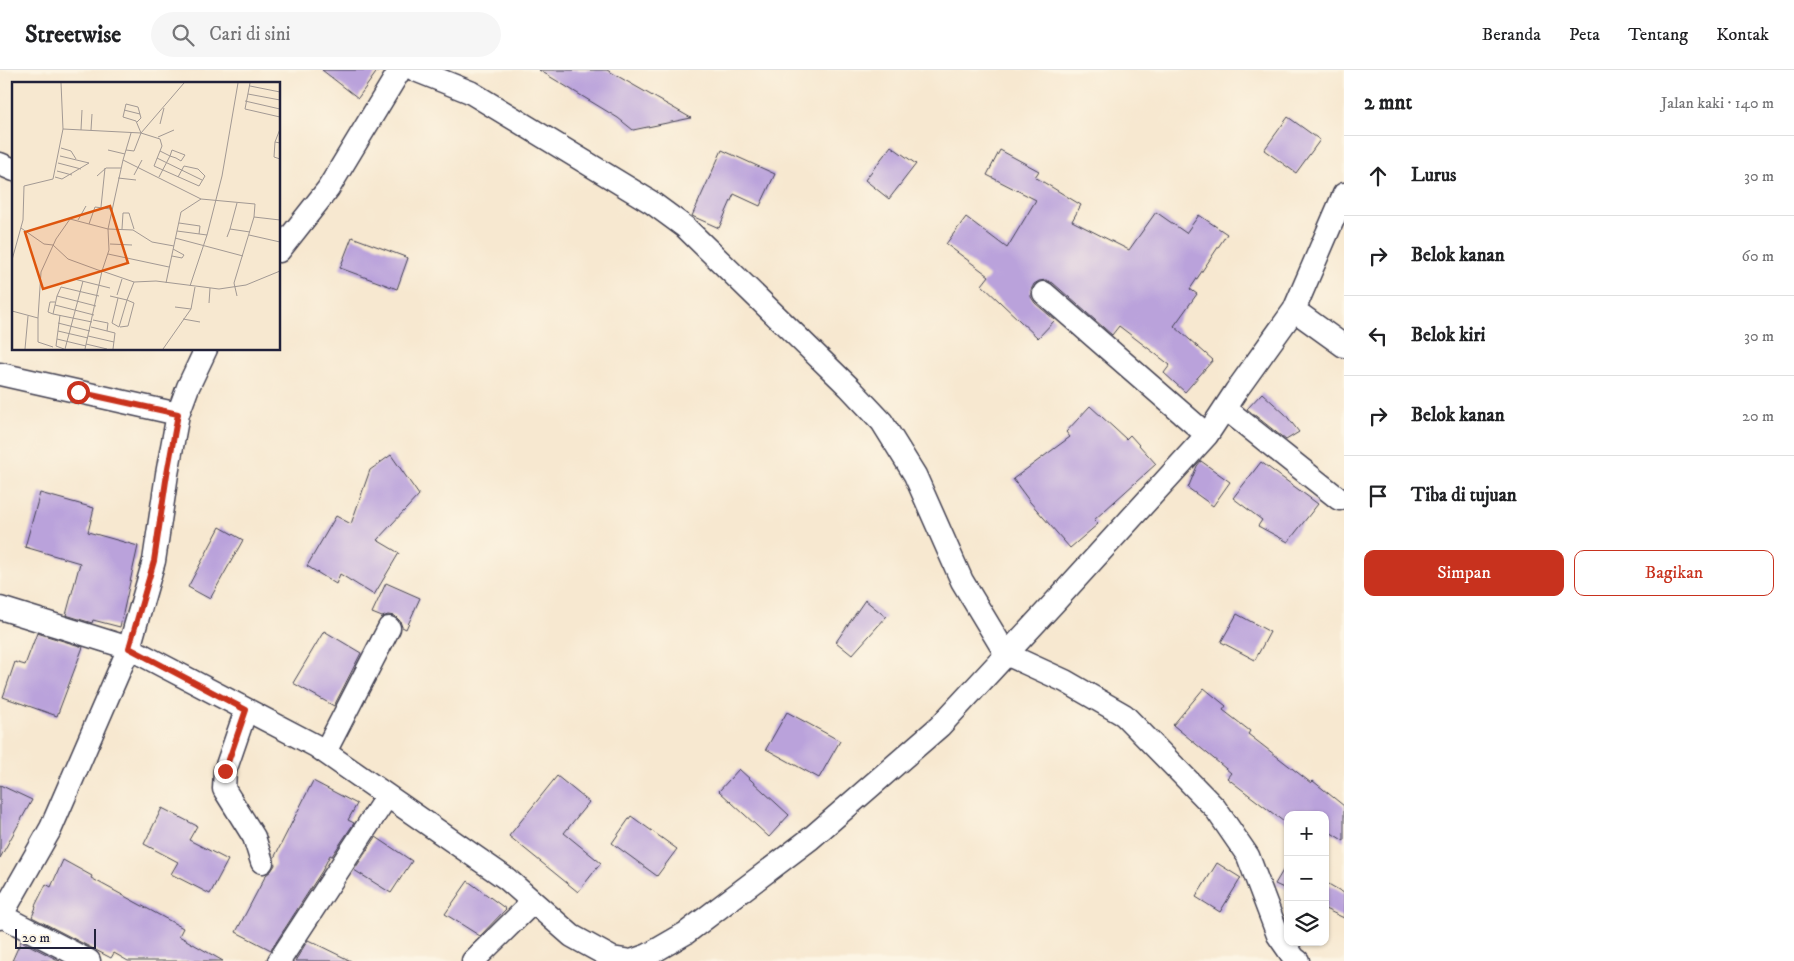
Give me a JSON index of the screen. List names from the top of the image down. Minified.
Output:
{"scale_bar":"20 m","page":{"header":"Streetwise","search":"Cari di sini","nav":["Beranda","Peta","Tentang","Kontak"],"heading":["2 mnt","Jalan kaki · 140 m"],"list":[["Lurus","30 m"],["Belok kanan","60 m"],["Belok kiri","30 m"],["Belok kanan","20 m"],"Tiba di tujuan"],"buttons":["Simpan","Bagikan"],"map_buttons":["+","−"],"scale":"20 m"}}
